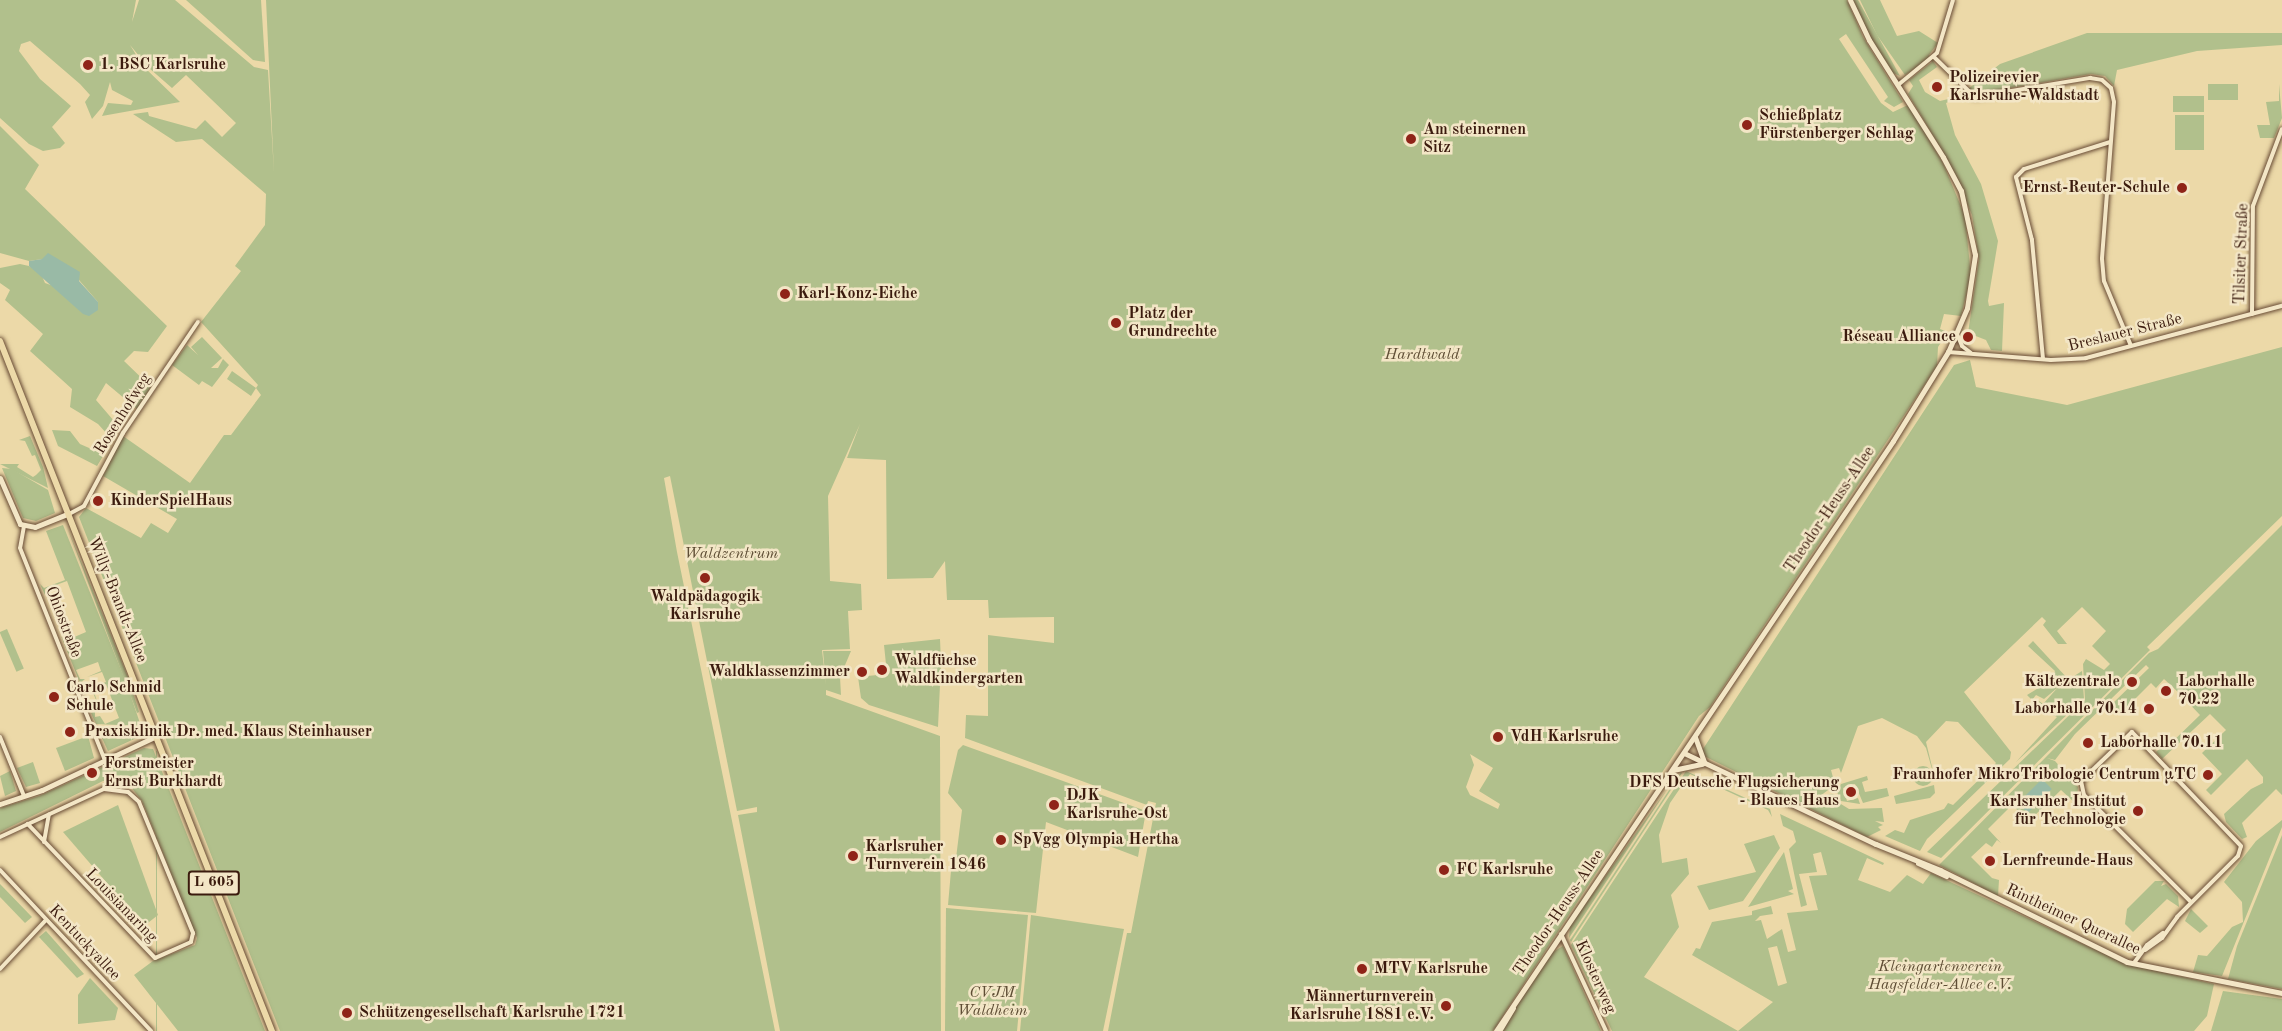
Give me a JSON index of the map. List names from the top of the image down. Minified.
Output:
{"streets":{"main road":["Theodor-Heuss-Allee","Willy-Brandt-Allee","L 605","Rintheimer Querallee"],"street":["Tilsiter Straße","Breslauer Straße","Rosenhofweg","Ohiostraße","Louisianaring","Kentuckyallee","Klosterweg"]},"crossings":[["Tilsiter Straße","Breslauer Straße"],["Breslauer Straße","Theodor-Heuss-Allee"],["Rosenhofweg","Willy-Brandt-Allee"],["Rosenhofweg","L 605"],["Theodor-Heuss-Allee","Rintheimer Querallee"],["Theodor-Heuss-Allee","Klosterweg"],["Willy-Brandt-Allee","L 605"]],"parks":["Hardtwald","Waldzentrum","Kleingartenverein Hagsfelder-Allee e.V.","CVJM Waldheim"],"places":["1. BSC Karlsruhe","Polizeirevier Karlsruhe-Waldstadt","Schießplatz Fürstenberger Schlag","Am steinernen Sitz","Ernst-Reuter-Schule","Karl-Konz-Eiche","Platz der Grundrechte","Réseau Alliance","KinderSpielHaus","Waldpädagogik Karlsruhe","Waldfüchse Waldkindergarten","Waldklassenzimmer","Kältezentrale","Laborhalle 70.22","Carlo Schmid Schule","Laborhalle 70.14","Praxisklinik Dr. med. Klaus Steinhauser","VdH Karlsruhe","Laborhalle 70.11","Forstmeister Ernst Burkhardt","Fraunhofer MikroTribologie Centrum µTC","DFS Deutsche Flugsicherung - Blaues Haus","DJK Karlsruhe-Ost","Karlsruher Institut für Technologie","SpVgg Olympia Hertha","Karlsruher Turnverein 1846","Lernfreunde-Haus","FC Karlsruhe","MTV Karlsruhe","Männerturnverein Karlsruhe 1881 e.V.","Schützengesellschaft Karlsruhe 1721"]}
